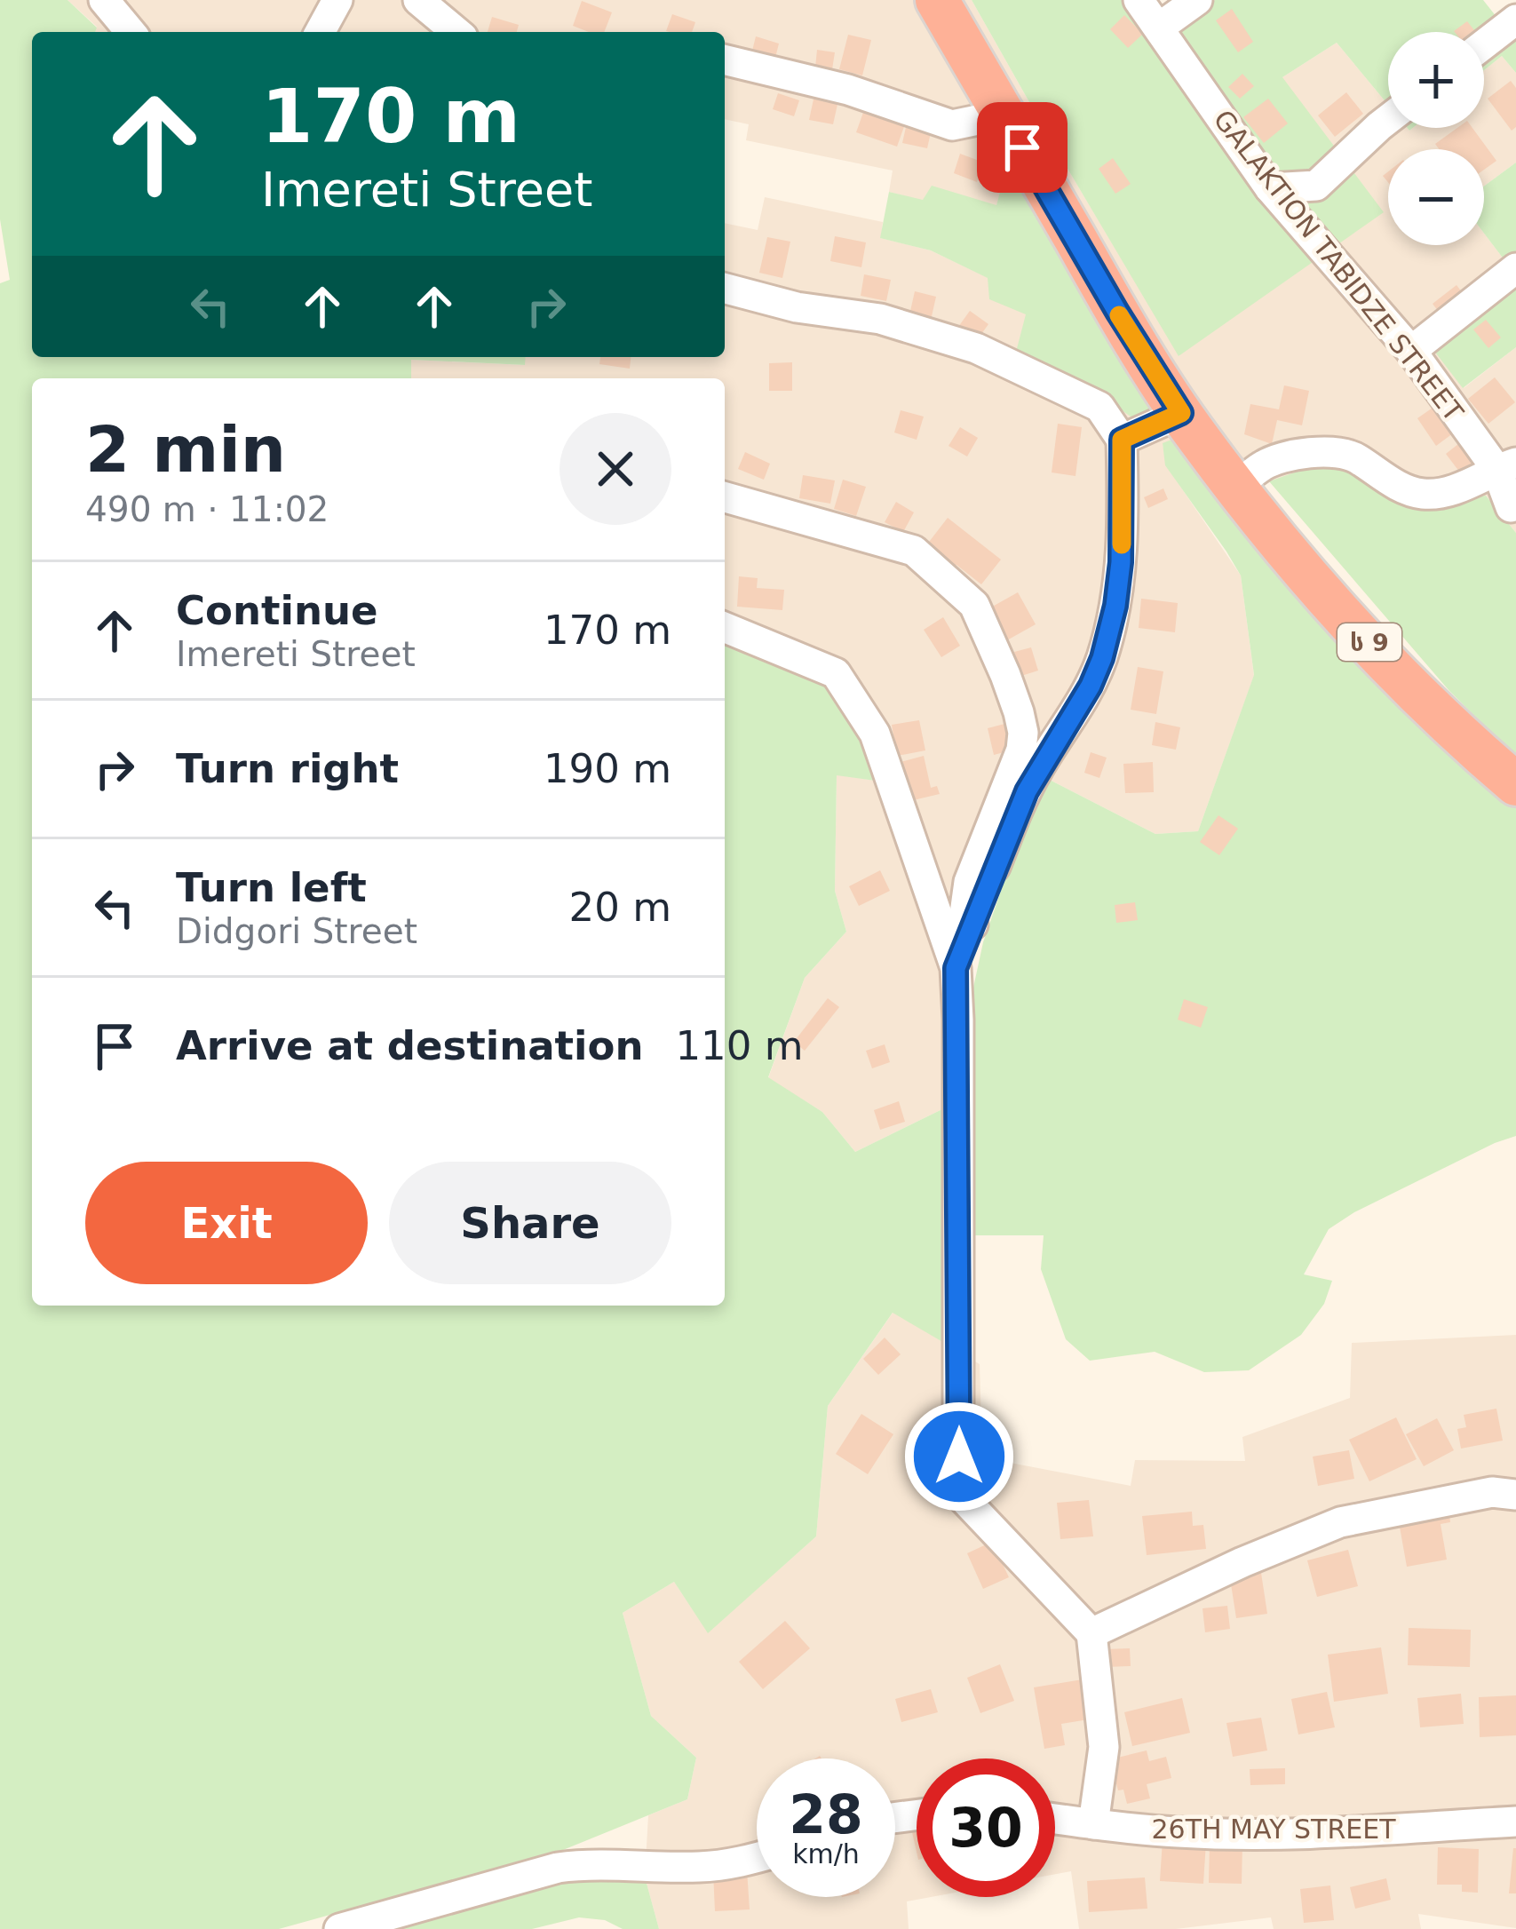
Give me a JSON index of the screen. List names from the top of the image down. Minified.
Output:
{"streets":{"highway":["ს 9"],"street":["GALAKTION TABIDZE STREET","26TH MAY STREET"]},"page":{"map_buttons":["+","−"],"turn":["170 m","Imereti Street"],"heading":["2 min","490 m · 11:02"],"list":[{"name":"Continue","note":"Imereti Street","value":"170 m"},{"name":"Turn right","value":"190 m"},{"name":"Turn left","note":"Didgori Street","value":"20 m"},{"name":"Arrive at destination","value":"110 m"}],"buttons":["Exit","Share"],"speed":"28 km/h","limit":"30"}}
